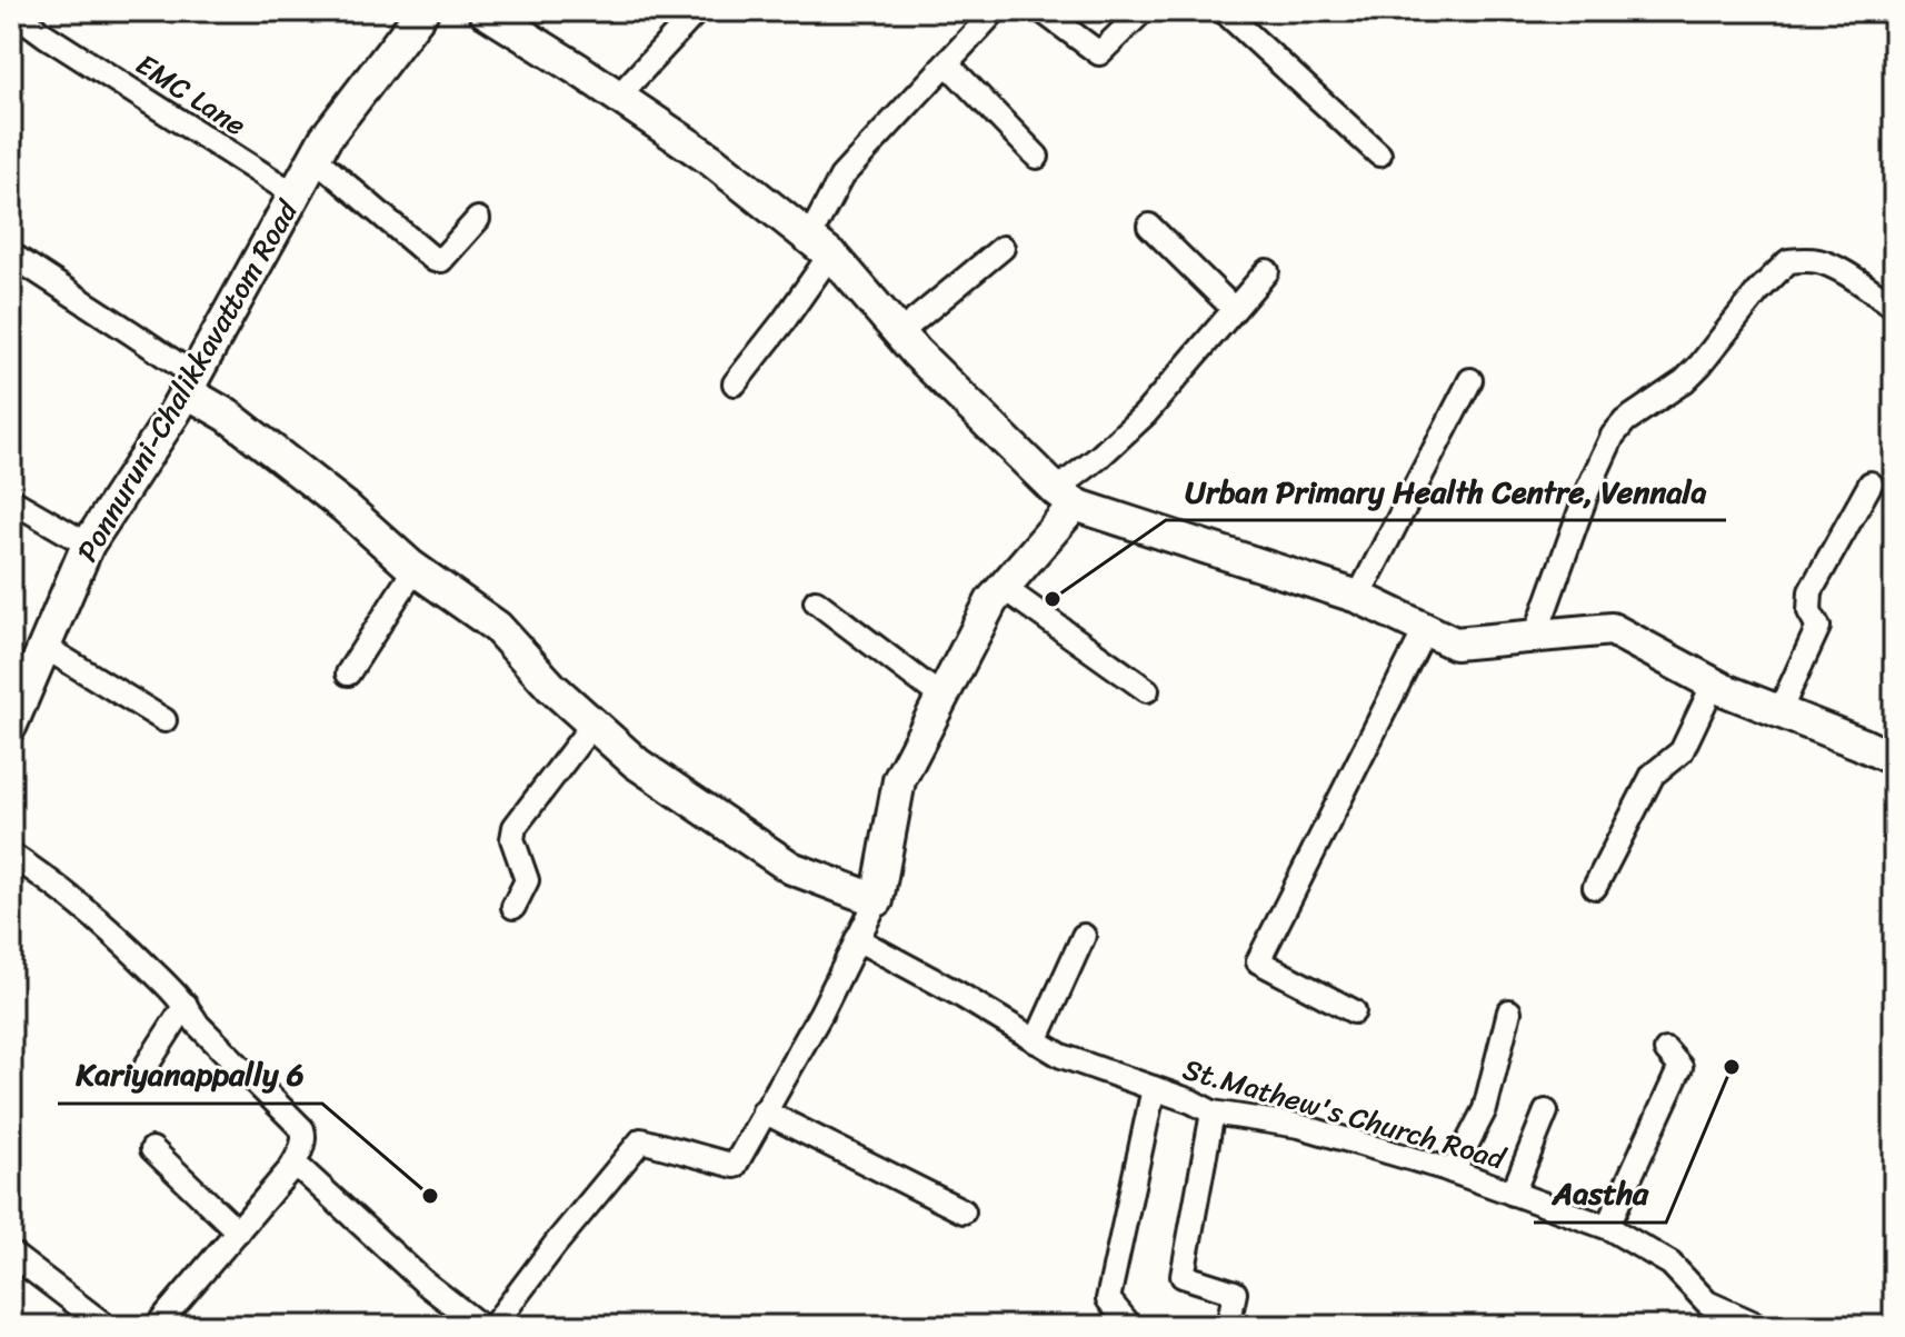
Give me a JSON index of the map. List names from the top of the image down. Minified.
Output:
{"streets":{"street":["EMC Lane","Ponnuruni-Chalikkavattom Road","St.Mathew's Church Road"]},"crossings":[["EMC Lane","Ponnuruni-Chalikkavattom Road"]],"places":["Urban Primary Health Centre, Vennala","Aastha","Kariyanappally 6"]}
